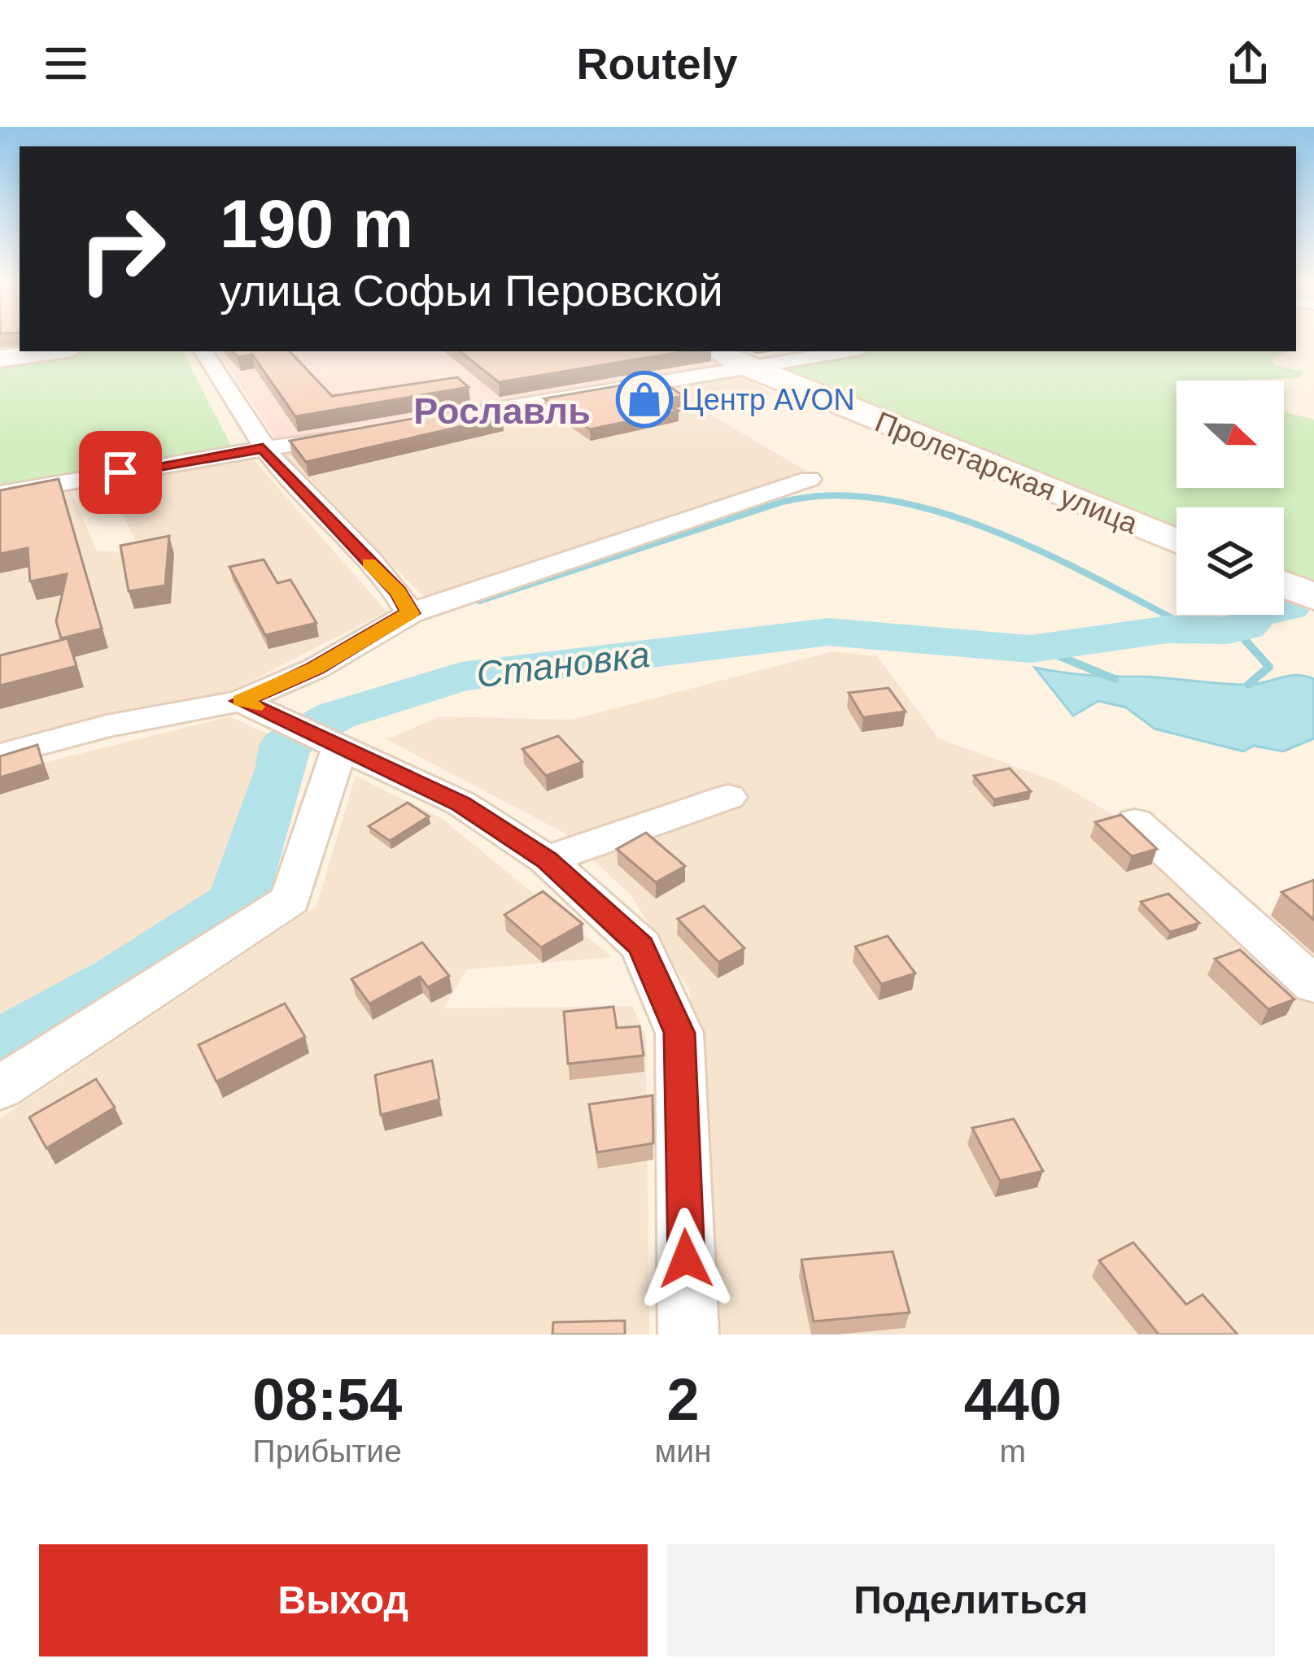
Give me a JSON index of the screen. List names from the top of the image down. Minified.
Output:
{"streets":{"main road":["Пролетарская улица"]},"districts":["Рославль"],"water":["Становка"],"places":{"shop":["Центр AVON"]},"north":"right","page":{"header":"Routely","turn":["190 m","улица Софьи Перовской"],"eta":["08:54","Прибытие","2","мин","440","m"],"buttons":["Выход","Поделиться"]}}
